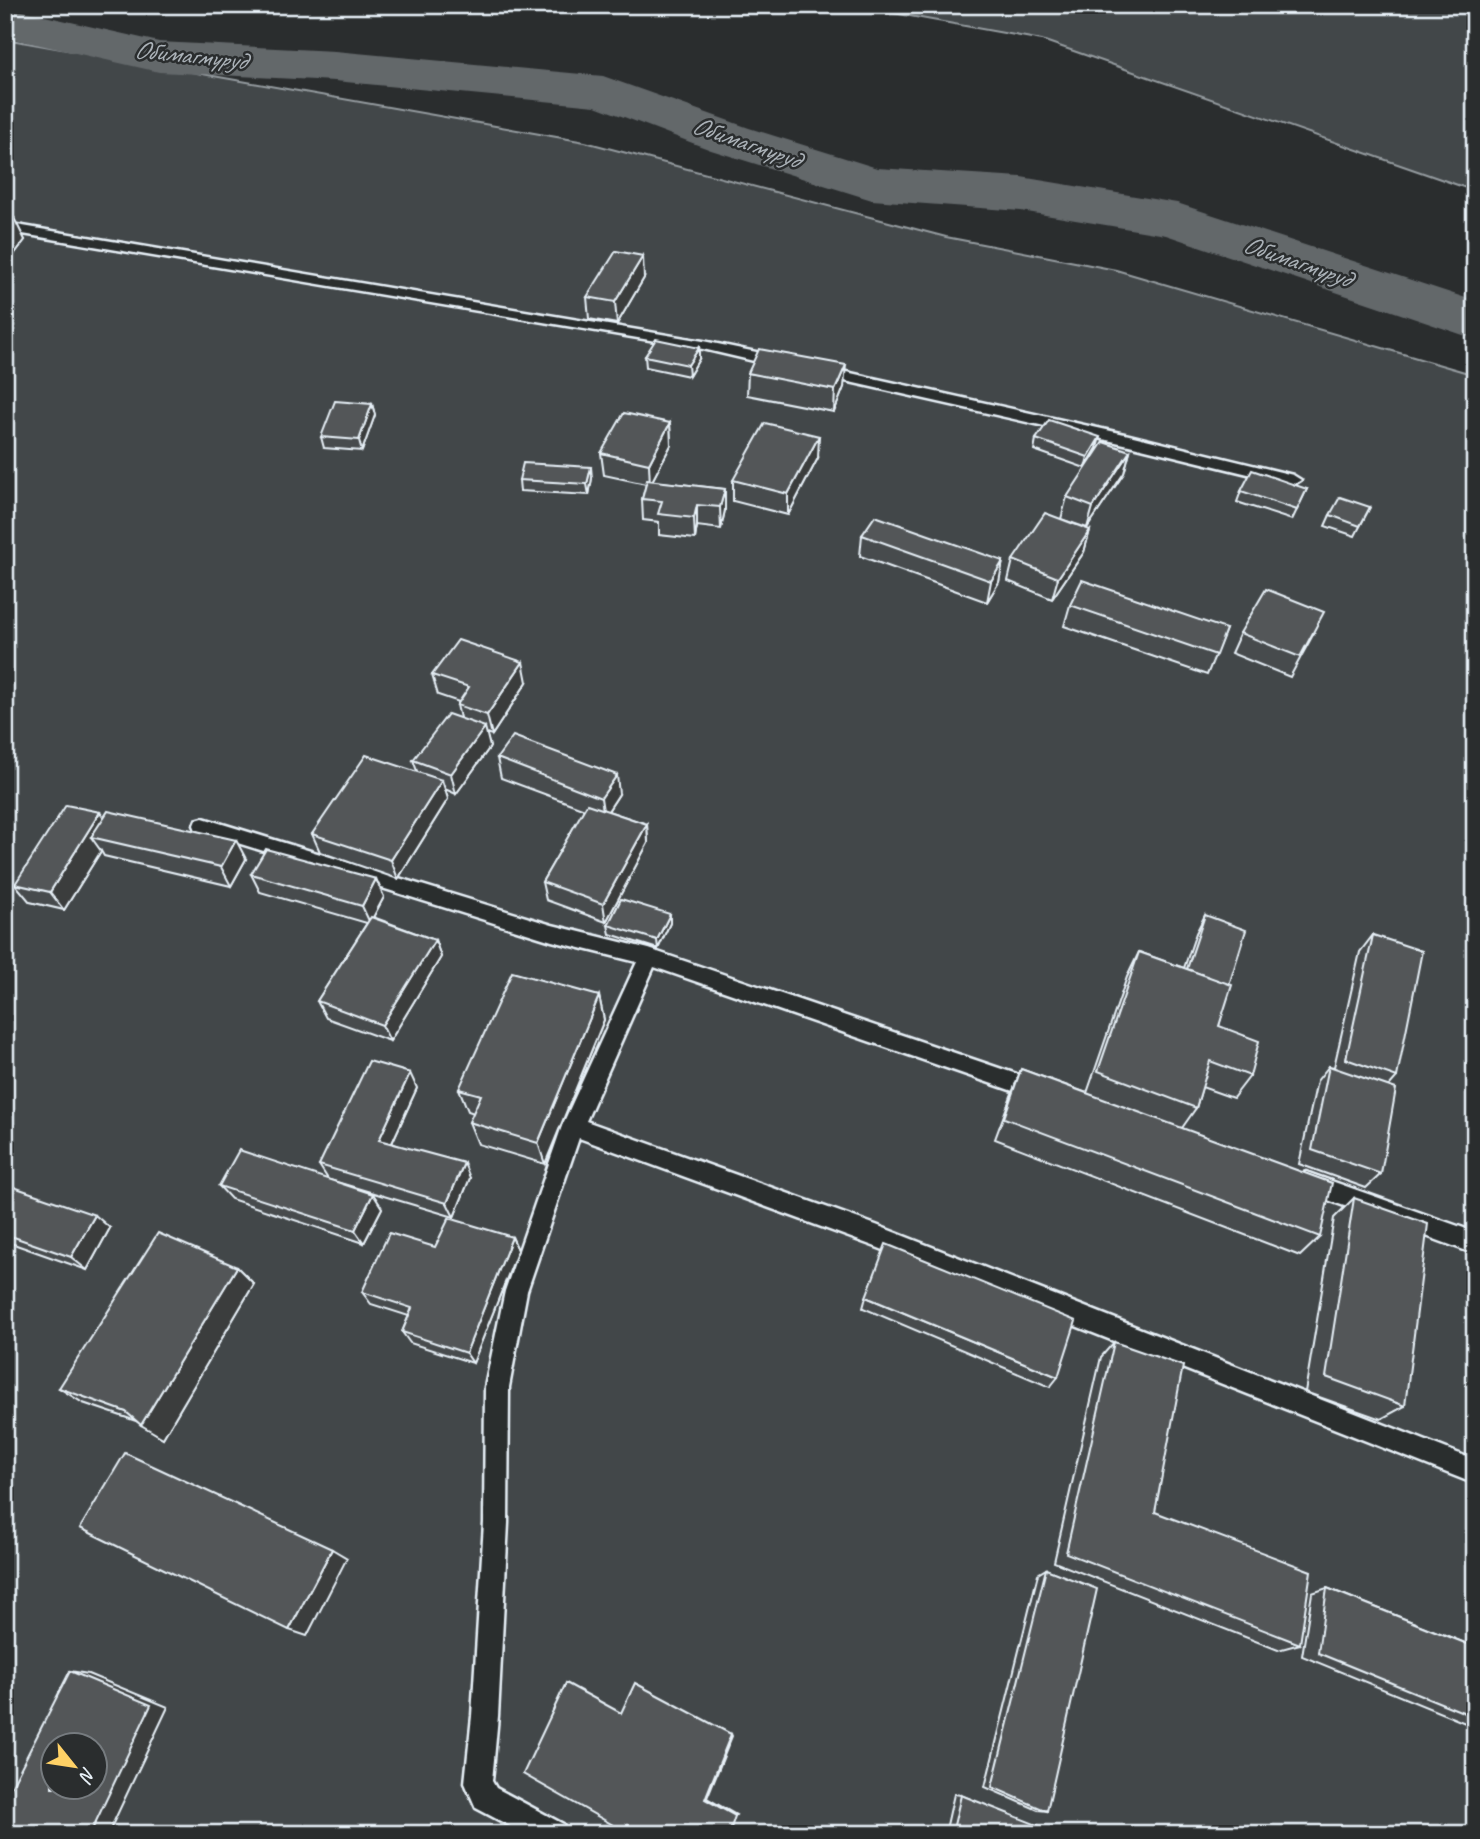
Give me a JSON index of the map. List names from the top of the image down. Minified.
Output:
{"water":["Обимагмуруд"],"north":"bottom right"}
